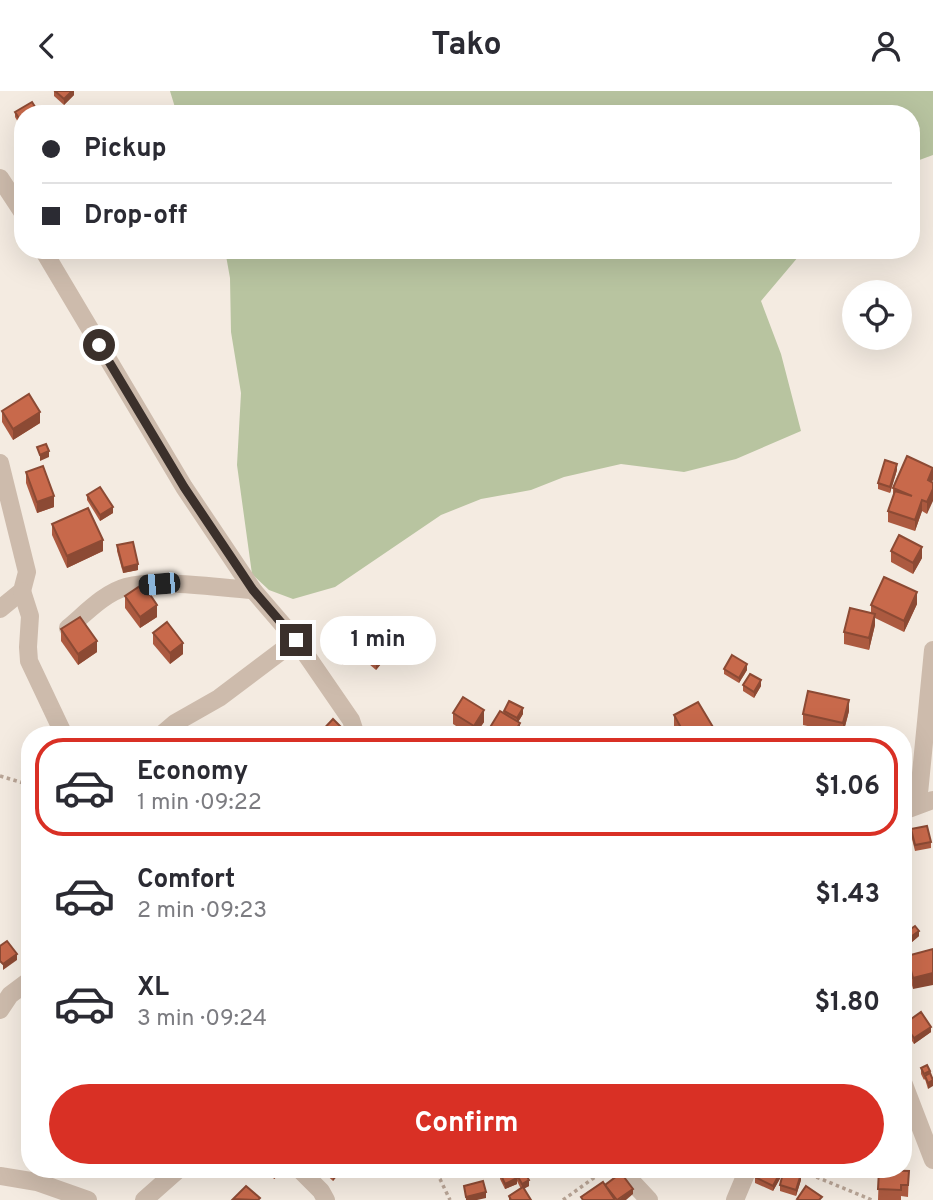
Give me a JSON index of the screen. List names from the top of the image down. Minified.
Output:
{"page":{"header":"Tako","banner":["Pickup","Drop-off"],"bubble":"1 min","list":[{"name":"Economy","note":"1 min · 09:22","value":"$1.06"},{"name":"Comfort","note":"2 min · 09:23","value":"$1.43"},{"name":"XL","note":"3 min · 09:24","value":"$1.80"}],"buttons":"Confirm"}}
